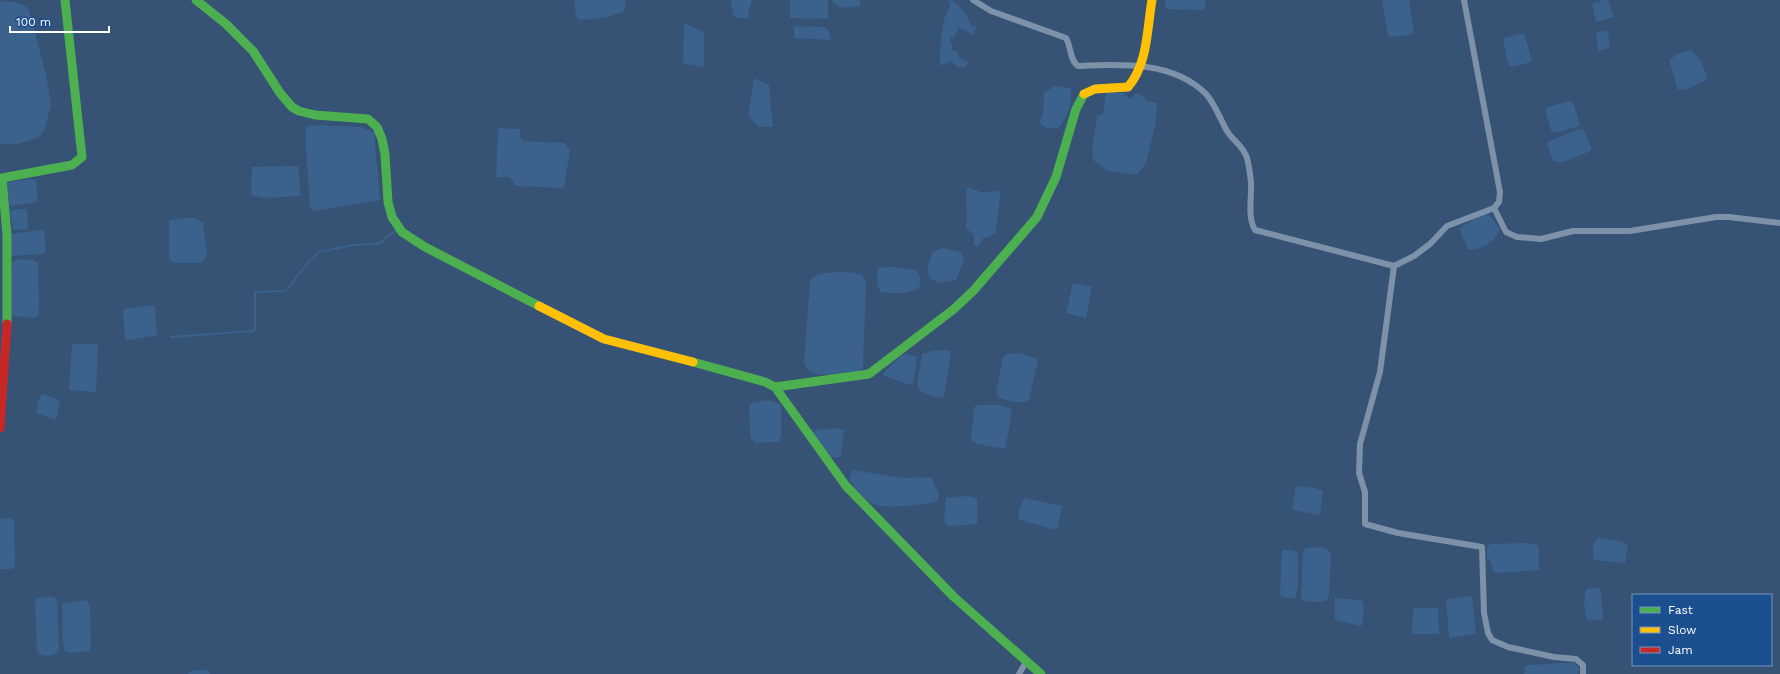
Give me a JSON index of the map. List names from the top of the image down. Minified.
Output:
{"legend":["Fast","Slow","Jam"],"scale_bar":"100 m"}
